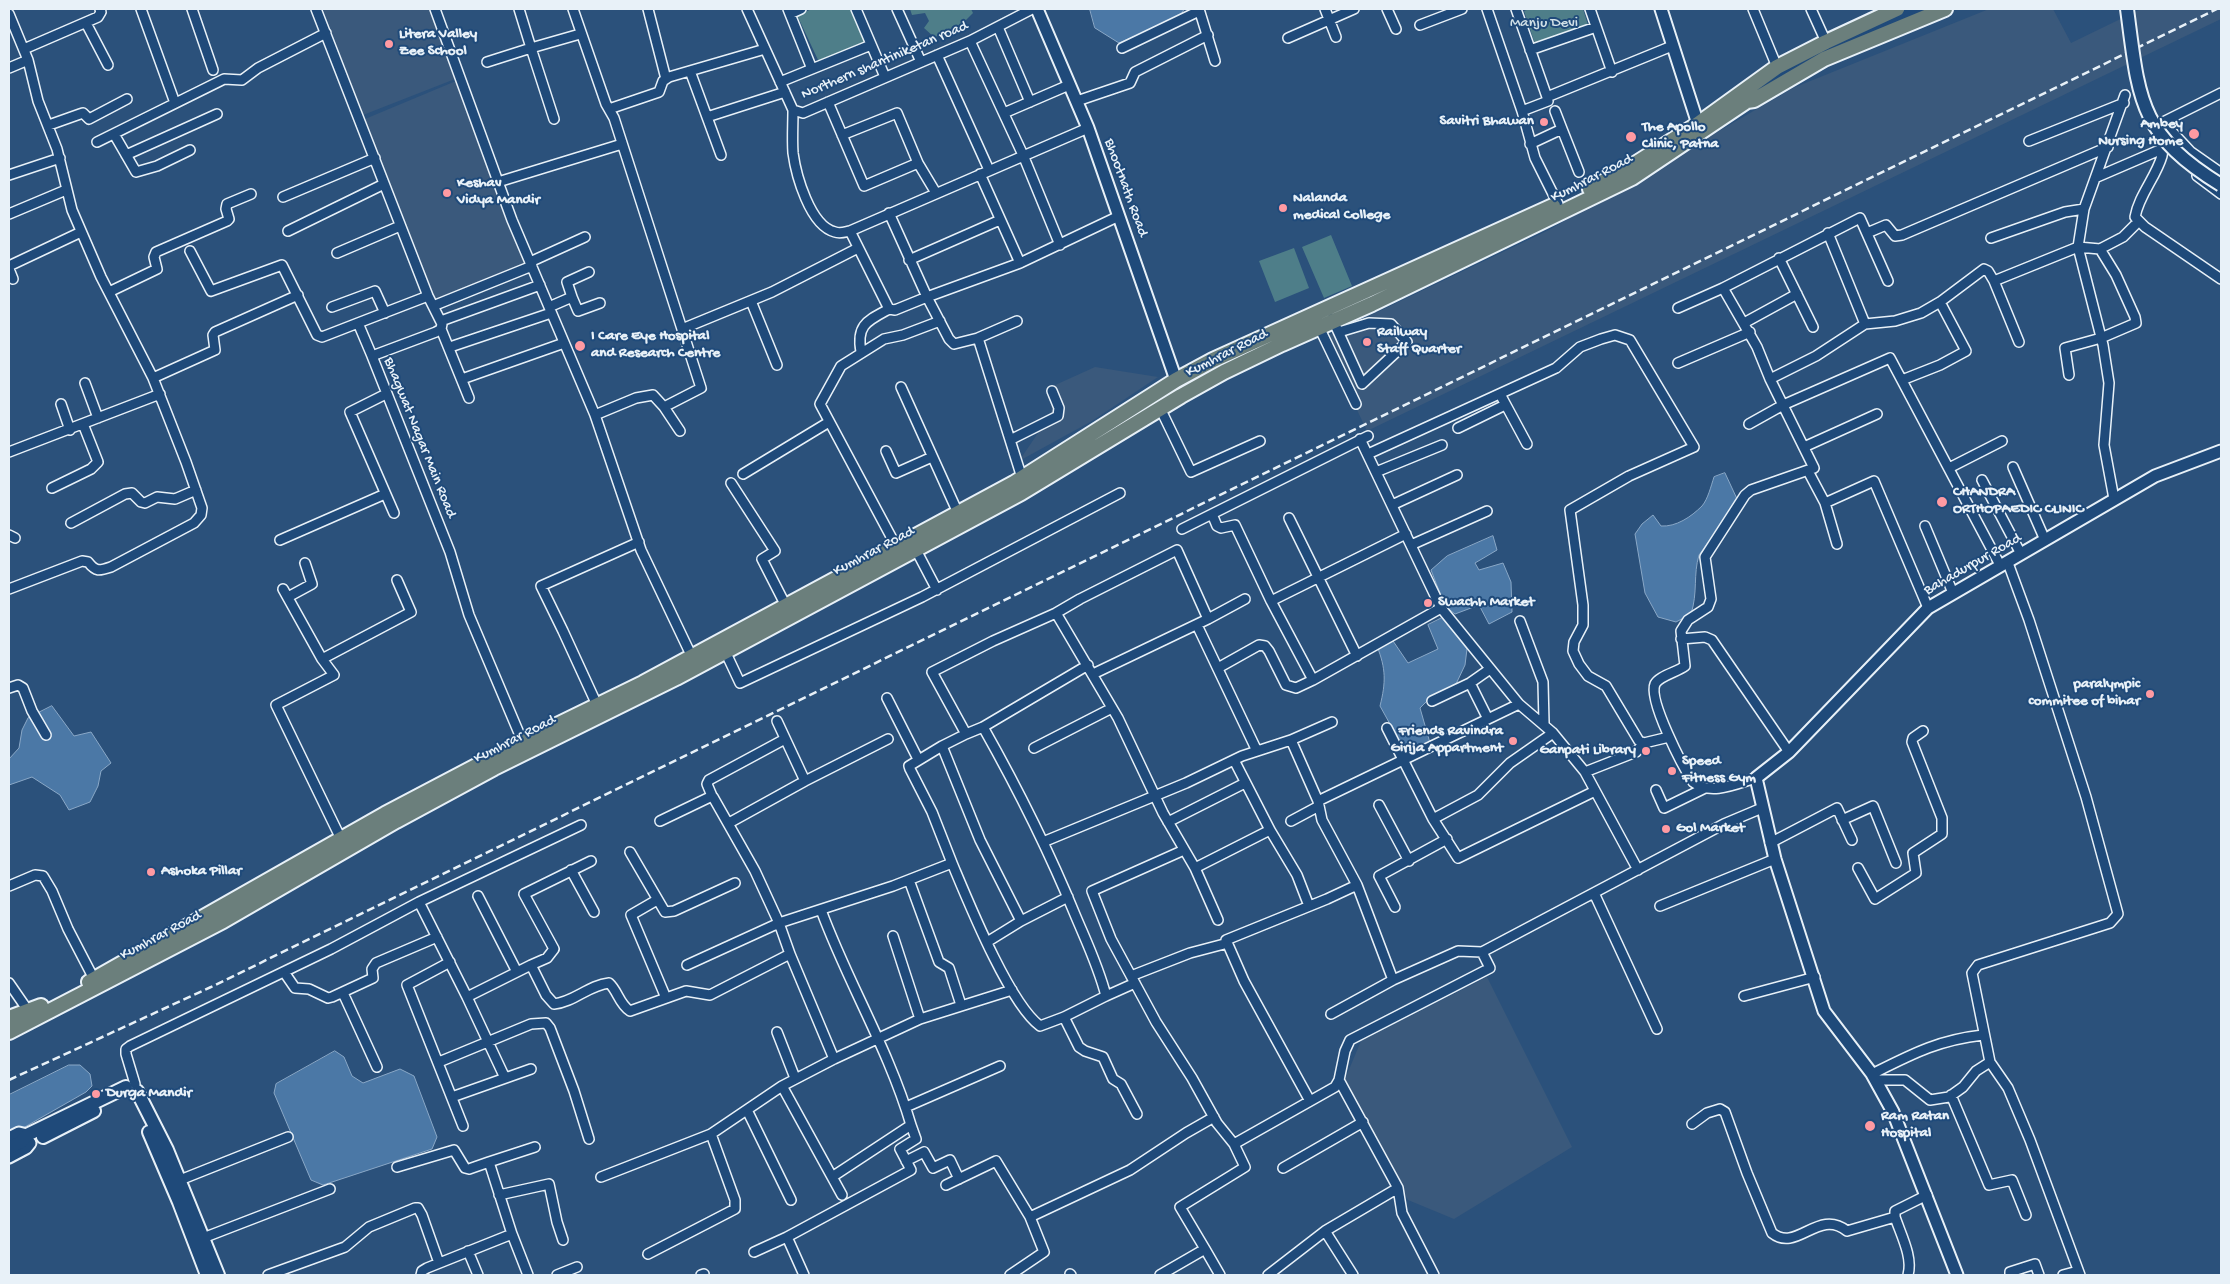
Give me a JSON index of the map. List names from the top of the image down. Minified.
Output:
{"streets":{"highway":["Kumhrar Road"],"street":["Northern shantiniketan road","Bhootnath Road","Bhagwat Nagar Main Road","Bahadurpur Road"]},"crossings":[["Kumhrar Road","Bhootnath Road"],["Kumhrar Road","Bhagwat Nagar Main Road"]],"parks":["Manju Devi"],"places":["Litera Valley Zee School","Savitri Bhawan","Ambey Nursing Home","The Apollo Clinic, Patna","Keshav Vidya Mandir","Nalanda medical College","Railway Staff Quarter","I Care Eye Hospital and Research Centre","CHANDRA ORTHOPAEDIC CLINIC","Swachh Market","paralympic commitee of bihar","Friends Ravindra Girija Appartment","Ganpati Library","Speed Fitness Gym","Gol Market","Ashoka Pillar","Durga Mandir","Ram Ratan Hospital"]}
